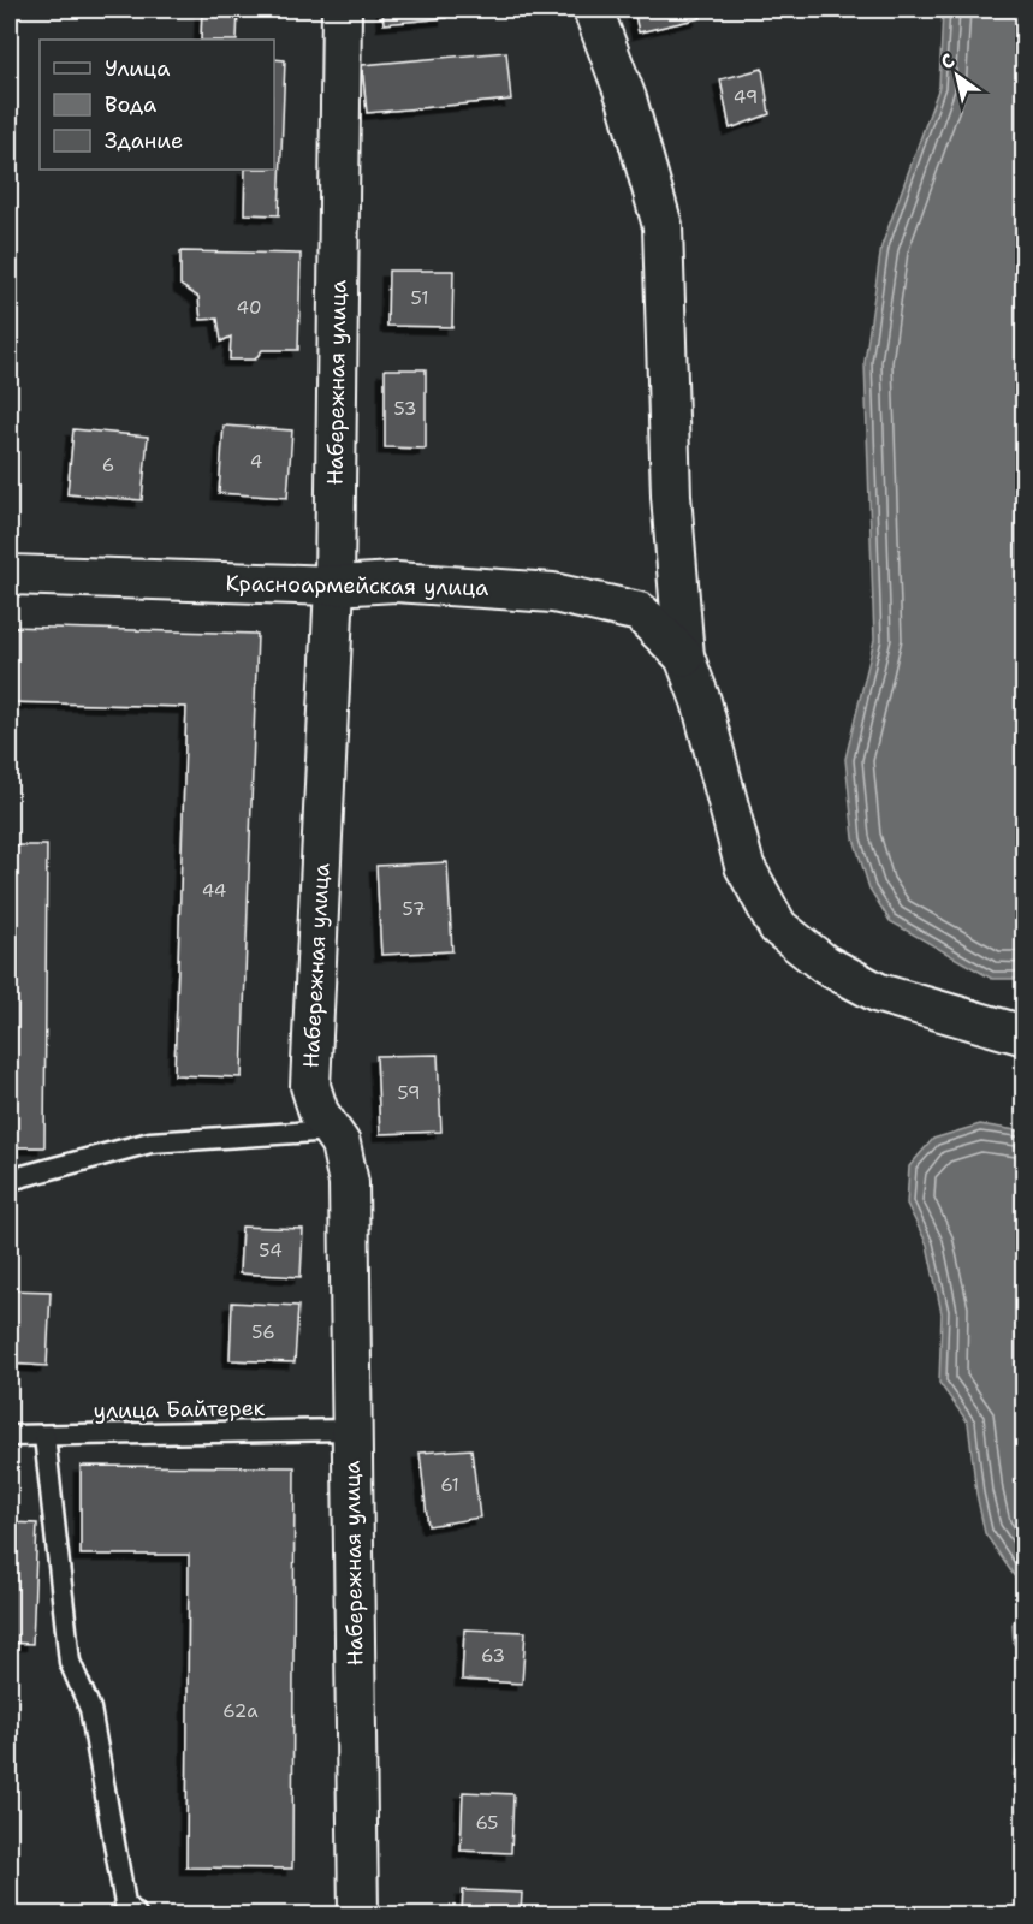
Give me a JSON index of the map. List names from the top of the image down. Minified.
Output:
{"streets":{"street":["Набережная улица","Красноармейская улица"],"lane":["улица Байтерек"]},"crossings":[["Набережная улица","Красноармейская улица"],["Набережная улица","улица Байтерек"]],"house_numbers":["49","51","40","53","4","6","44","57","59","54","56","61","63","62а","65"],"legend":["Улица","Вода","Здание"],"north":"top left"}
